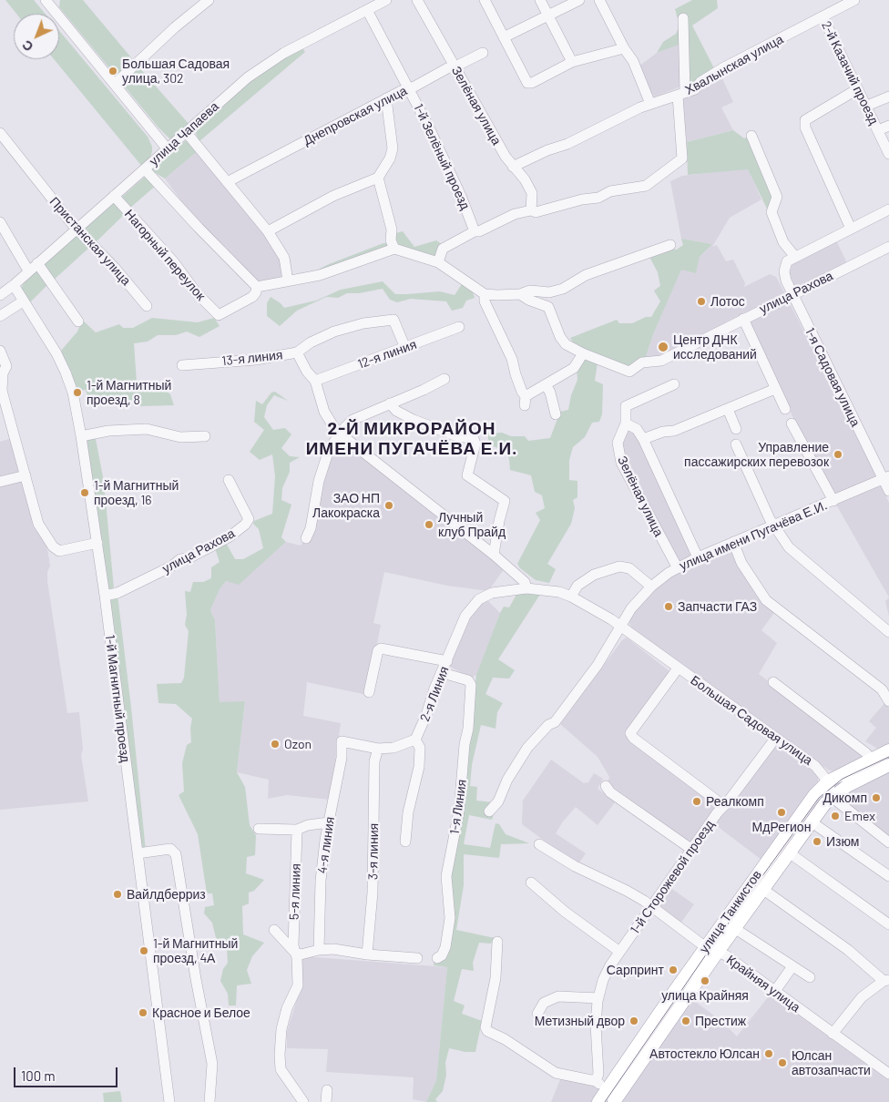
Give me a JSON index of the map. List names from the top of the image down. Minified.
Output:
{"streets":{"main road":["улица Танкистов"],"street":["Хвалынская улица","2-й Казачий проезд","Зелёная улица","Днепровская улица","улица Чапаева","1-й Зелёный проезд","Пристанская улица","Нагорный переулок","улица Рахова","12-я линия","13-я линия","1-я Садовая улица","улица имени Пугачёва Е.И.","2-я Линия","1-й Магнитный проезд","Большая Садовая улица","1-я Линия","4-я линия","3-я линия","1-й Сторожевой проезд","5-я линия","Крайняя улица"]},"crossings":[["Хвалынская улица","2-й Казачий проезд"],["Хвалынская улица","Зелёная улица"],["Зелёная улица","Днепровская улица"],["Зелёная улица","улица имени Пугачёва Е.И."],["Днепровская улица","1-й Зелёный проезд"],["улица Чапаева","1-й Зелёный проезд"],["улица Чапаева","Пристанская улица"],["улица Чапаева","Нагорный переулок"],["улица Чапаева","1-й Магнитный проезд"],["улица Рахова","1-я Садовая улица"],["улица Рахова","1-й Магнитный проезд"],["12-я линия","13-я линия"],["1-я Садовая улица","улица имени Пугачёва Е.И."],["улица имени Пугачёва Е.И.","Большая Садовая улица"],["2-я Линия","Большая Садовая улица"],["2-я Линия","1-я Линия"],["Большая Садовая улица","1-й Сторожевой проезд"],["Большая Садовая улица","улица Танкистов"],["4-я линия","3-я линия"],["1-й Сторожевой проезд","Крайняя улица"],["улица Танкистов","Крайняя улица"]],"districts":["2-Й МИКРОРАЙОН ИМЕНИ ПУГАЧЁВА Е.И."],"places":["Большая Садовая улица, 302","Лотос","Центр ДНК исследований","1-й Магнитный проезд, 8","Управление пассажирских перевозок","1-й Магнитный проезд, 16","ЗАО НП Лакокраска","Лучный клуб Прайд","Запчасти ГАЗ","Ozon","Дикомп","Реалкомп","МдРегион","Emex","Изюм","Вайлдберриз","1-й Магнитный проезд, 4А","Сарпринт","улица Крайняя","Красное и Белое","Метизный двор","Престиж","Автостекло Юлсан","Юлсан автозапчасти"],"scale_bar":"100 m","north":"bottom left"}
